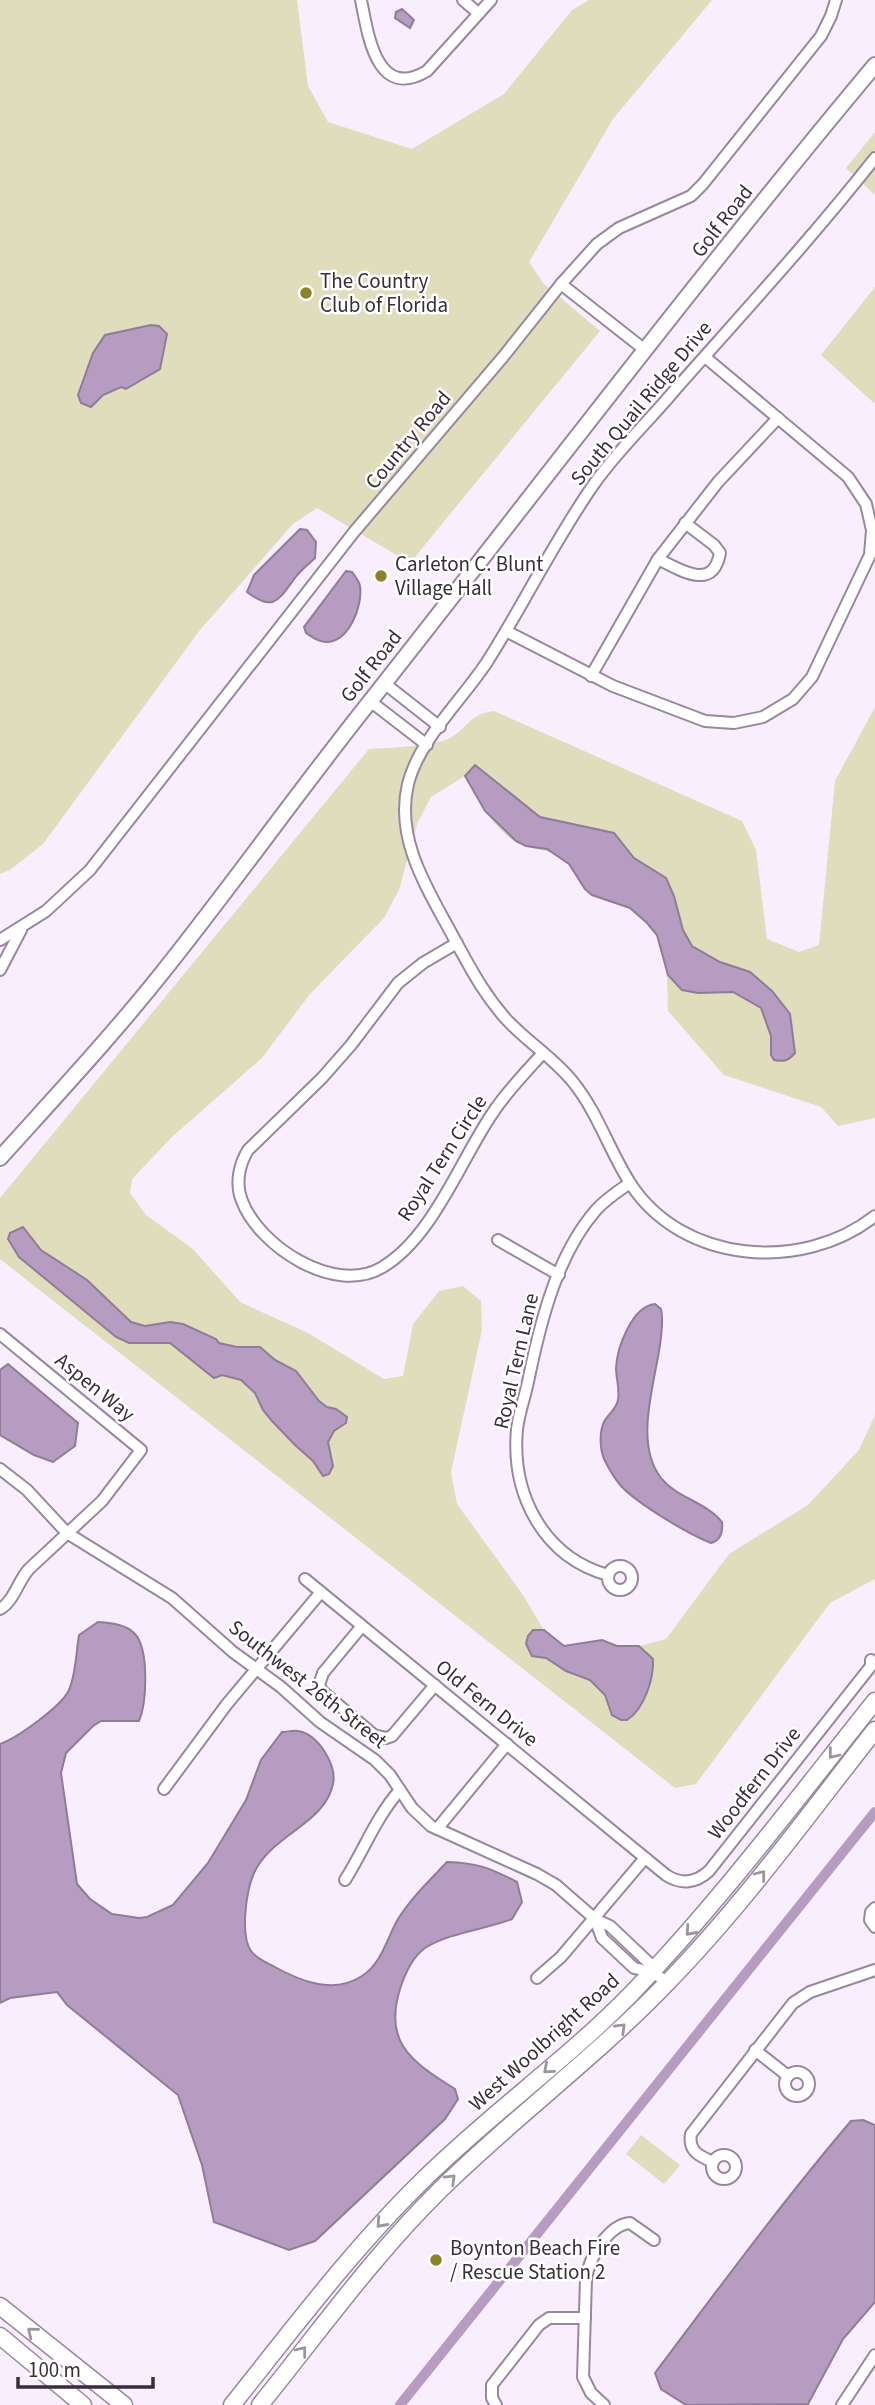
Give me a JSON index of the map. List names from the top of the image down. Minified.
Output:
{"streets":{"main road":["West Woolbright Road"],"street":["Golf Road","South Quail Ridge Drive","Country Road","Royal Tern Circle","Royal Tern Lane","Aspen Way","Southwest 26th Street","Old Fern Drive","Woodfern Drive"]},"crossings":[["South Quail Ridge Drive","Royal Tern Circle"],["South Quail Ridge Drive","Royal Tern Lane"],["Aspen Way","Southwest 26th Street"],["Southwest 26th Street","West Woolbright Road"],["Old Fern Drive","Woodfern Drive"]],"places":["The Country Club of Florida","Carleton C. Blunt Village Hall","Boynton Beach Fire / Rescue Station 2"],"scale_bar":"100 m"}
